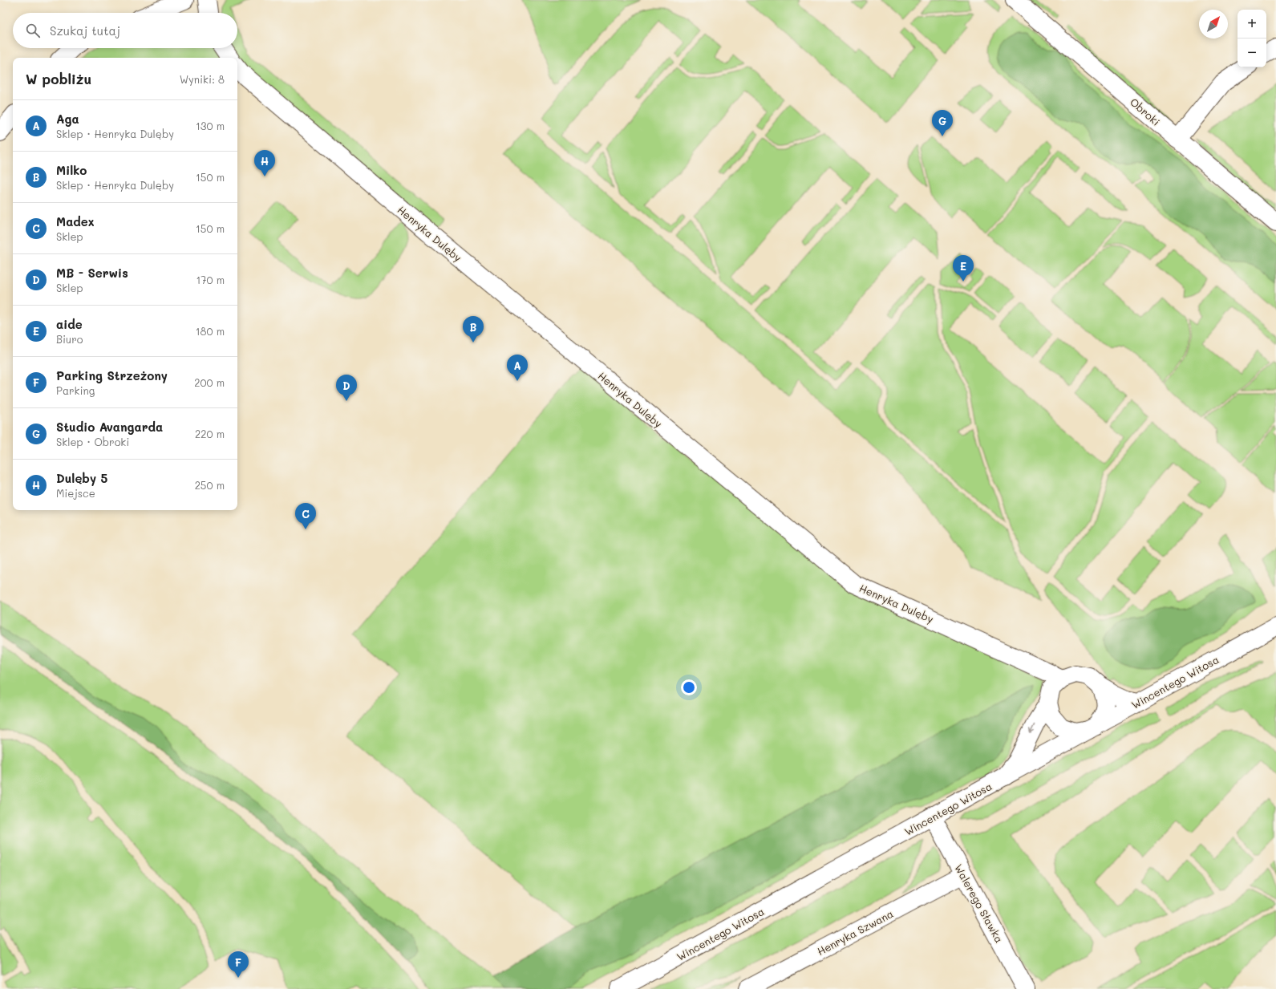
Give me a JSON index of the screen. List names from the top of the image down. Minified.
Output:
{"streets":{"street":["Obroki","Henryka Dulęby","Wincentego Witosa","Walerego Sławka","Henryka Szwana"]},"crossings":[["Henryka Dulęby","Wincentego Witosa"],["Wincentego Witosa","Walerego Sławka"],["Walerego Sławka","Henryka Szwana"]],"north":"top right","page":{"map_buttons":["+","−"],"search":"Szukaj tutaj","heading":["W pobliżu","Wyniki: 8"],"list":[{"mark":"A","name":"Aga","note":"Sklep · Henryka Dulęby","value":"130 m"},{"mark":"B","name":"Milko","note":"Sklep · Henryka Dulęby","value":"150 m"},{"mark":"C","name":"Madex","note":"Sklep","value":"150 m"},{"mark":"D","name":"MB - Serwis","note":"Sklep","value":"170 m"},{"mark":"E","name":"aide","note":"Biuro","value":"180 m"},{"mark":"F","name":"Parking Strzeżony","note":"Parking","value":"200 m"},{"mark":"G","name":"Studio Avangarda","note":"Sklep · Obroki","value":"220 m"},{"mark":"H","name":"Dulęby 5","note":"Miejsce","value":"250 m"}],"pins":["G","H","E","B","A","D","C","F"]}}
